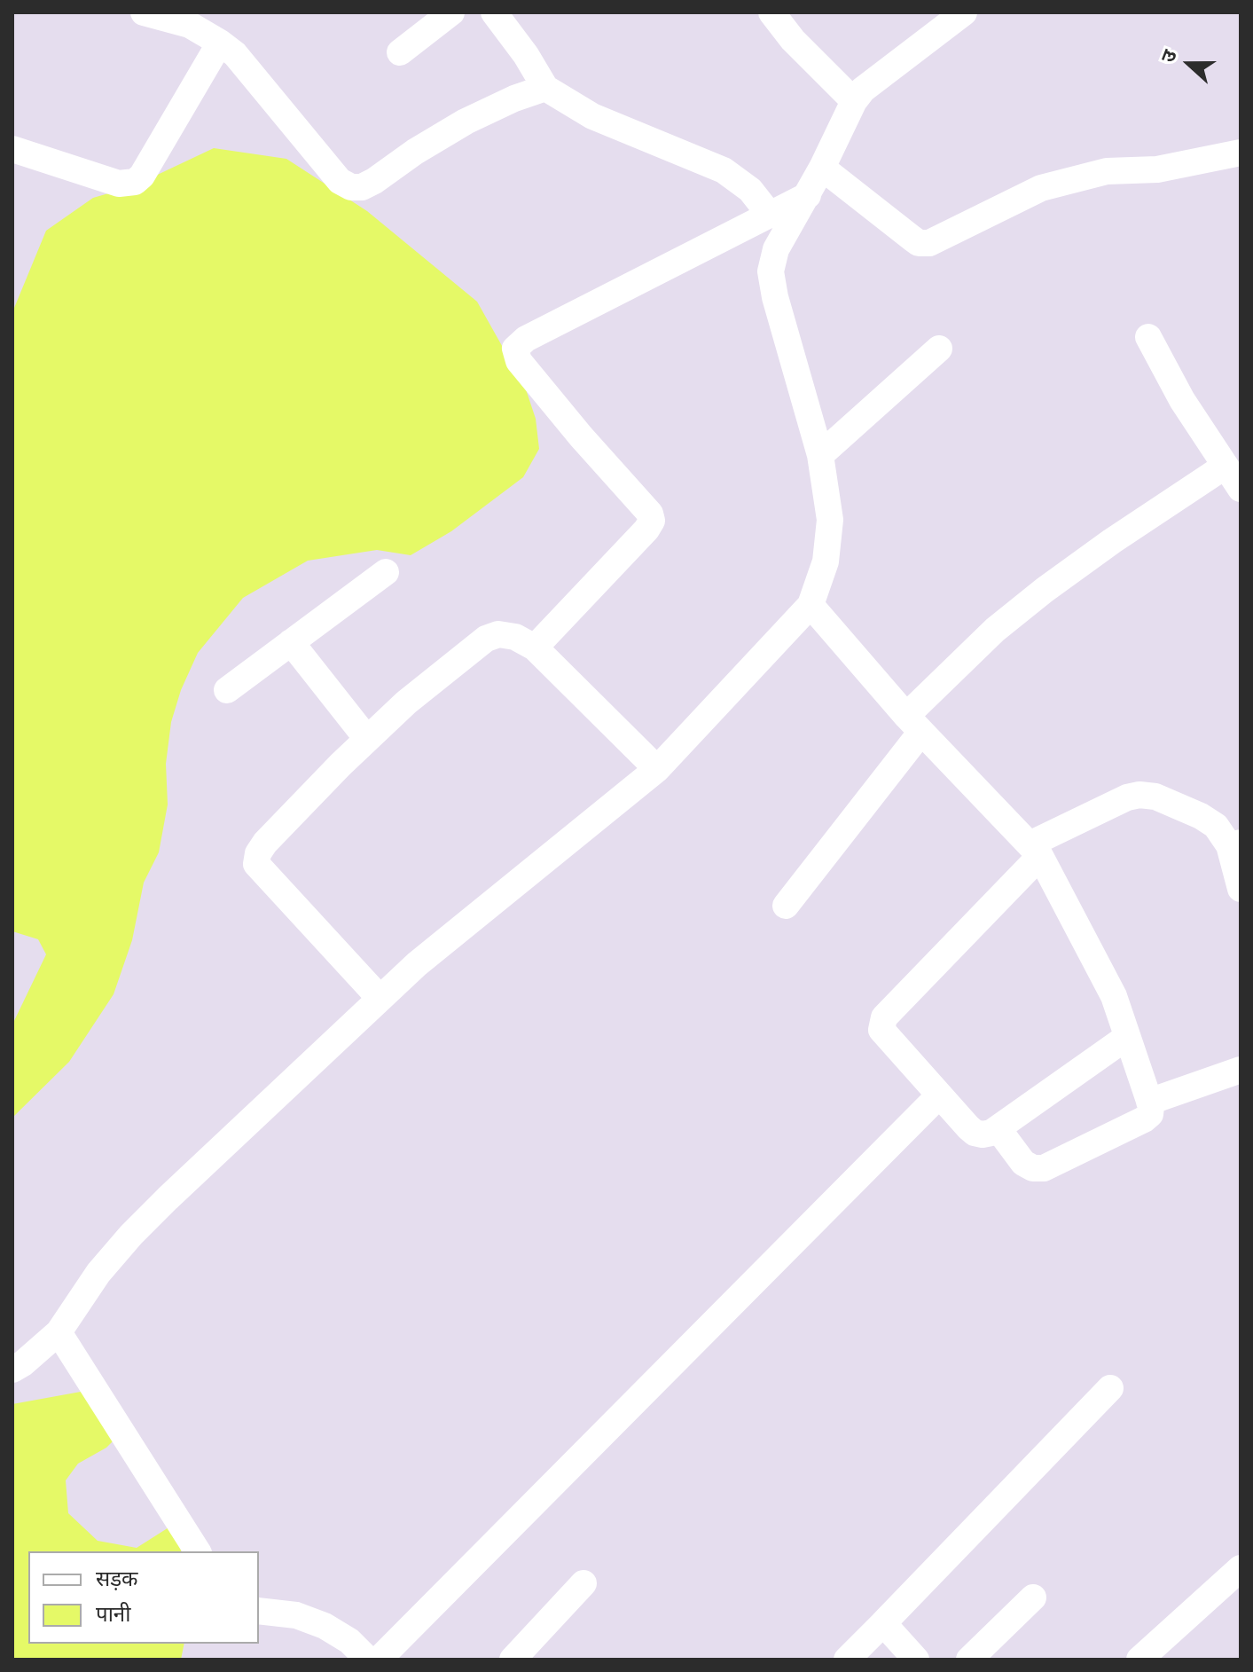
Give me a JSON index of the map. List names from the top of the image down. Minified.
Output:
{"legend":["सड़क","पानी"],"north":"left"}
